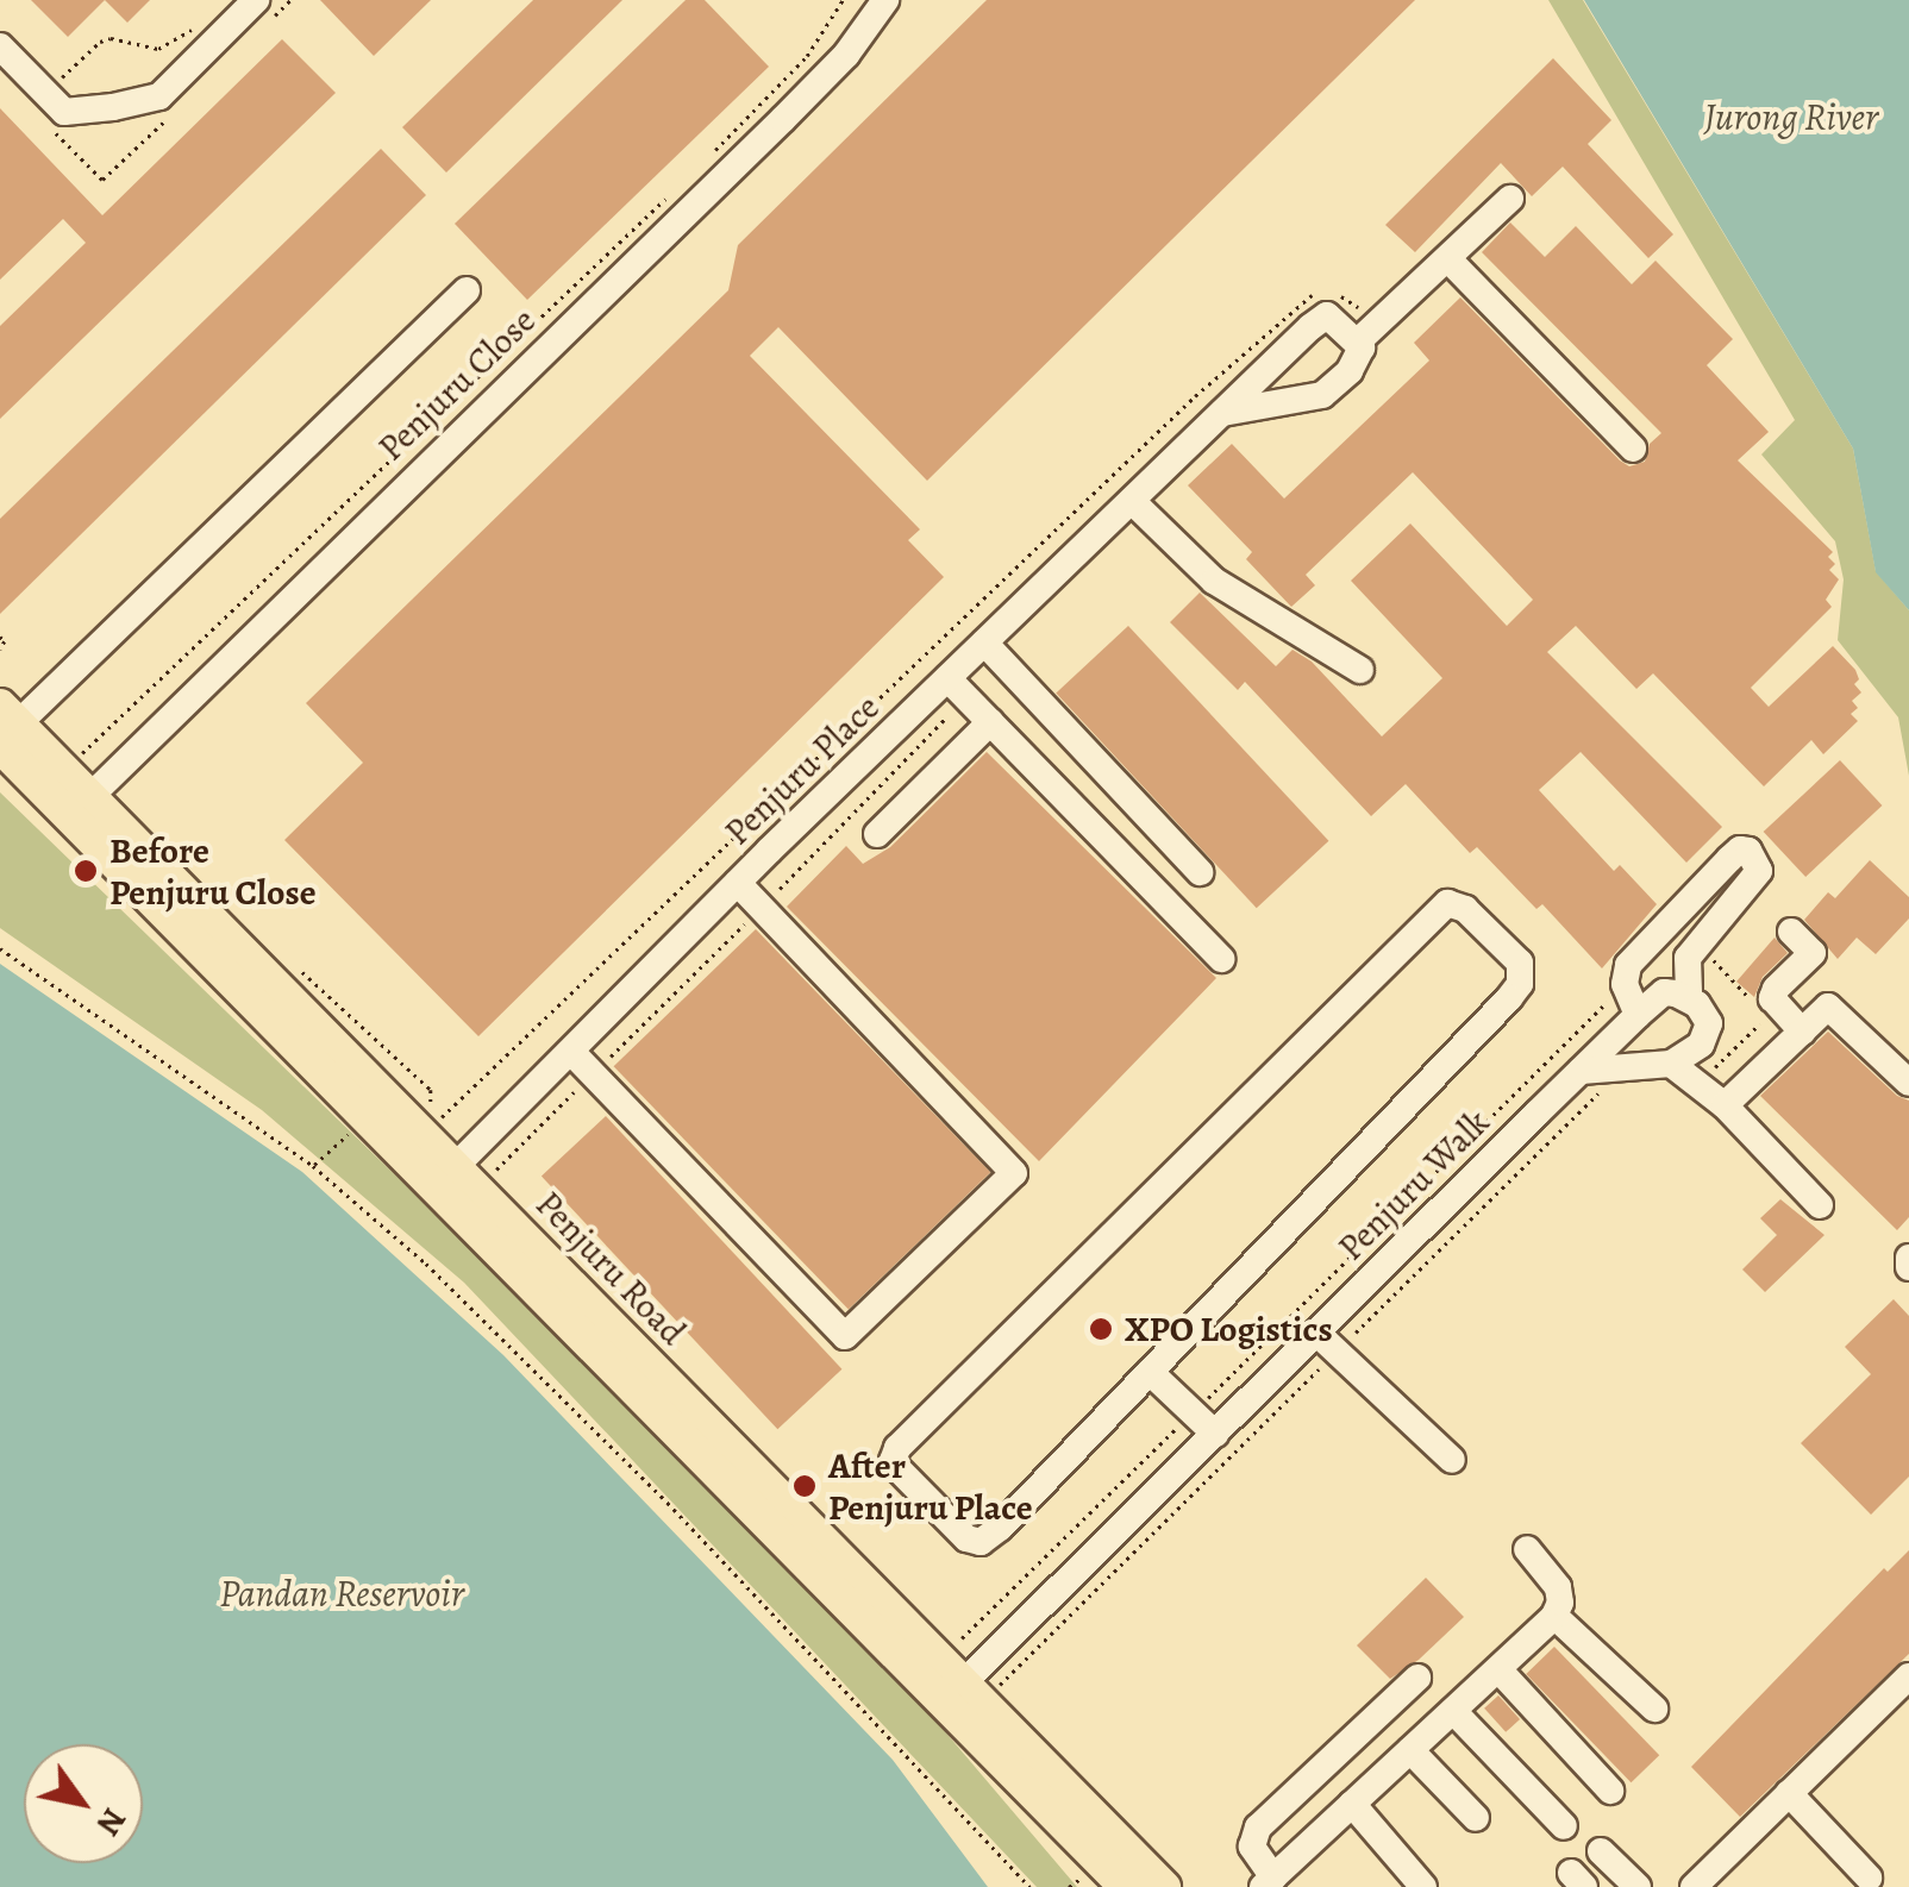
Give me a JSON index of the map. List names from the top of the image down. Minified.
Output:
{"streets":{"main road":["Penjuru Road"],"street":["Penjuru Close","Penjuru Place","Penjuru Walk"]},"crossings":[["Penjuru Close","Penjuru Road"],["Penjuru Place","Penjuru Road"],["Penjuru Walk","Penjuru Road"]],"water":["Jurong River","Pandan Reservoir"],"places":["Before Penjuru Close","XPO Logistics","After Penjuru Place"],"north":"bottom right"}
